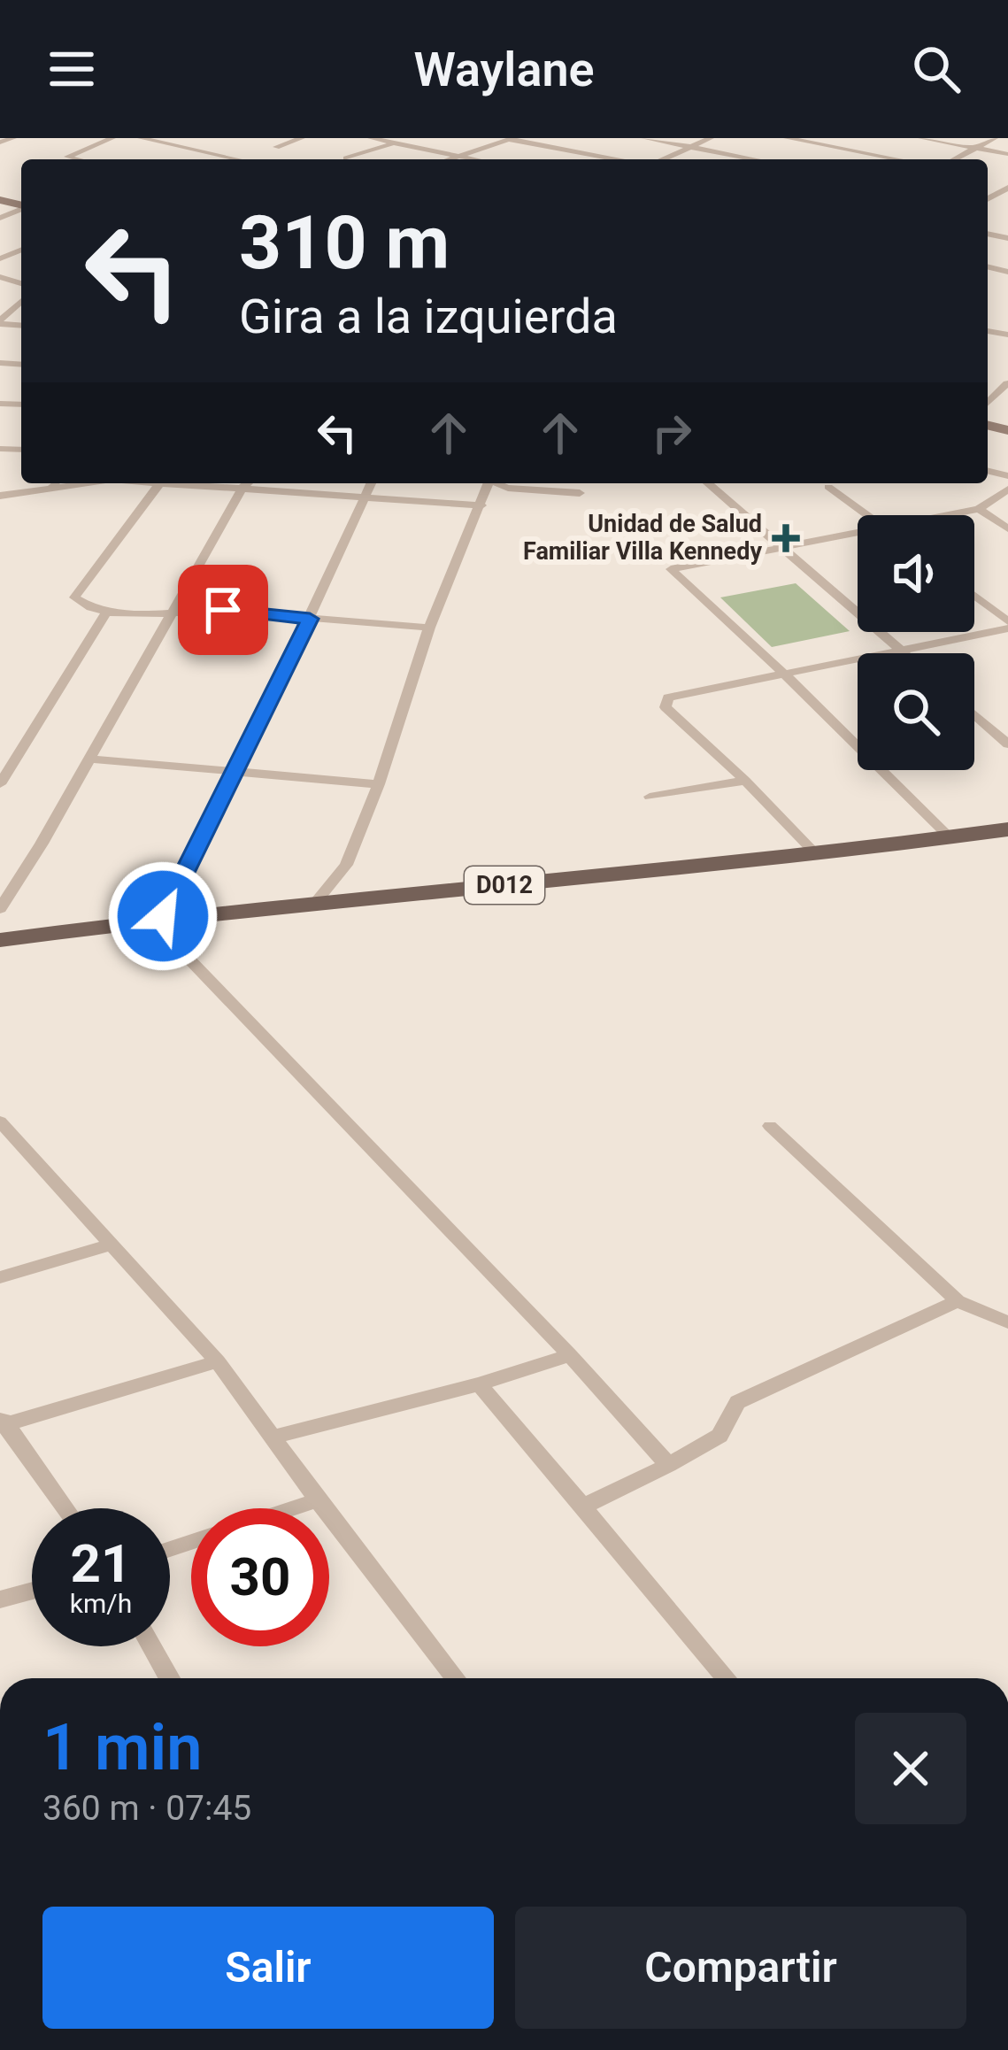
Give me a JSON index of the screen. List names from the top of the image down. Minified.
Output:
{"streets":{"main road":["D012"]},"places":{"health":["Unidad de Salud Familiar Villa Kennedy"]},"page":{"header":"Waylane","turn":["310 m","Gira a la izquierda"],"speed":"21 km/h","limit":"30","heading":["1 min","360 m · 07:45"],"buttons":["Salir","Compartir"]}}
